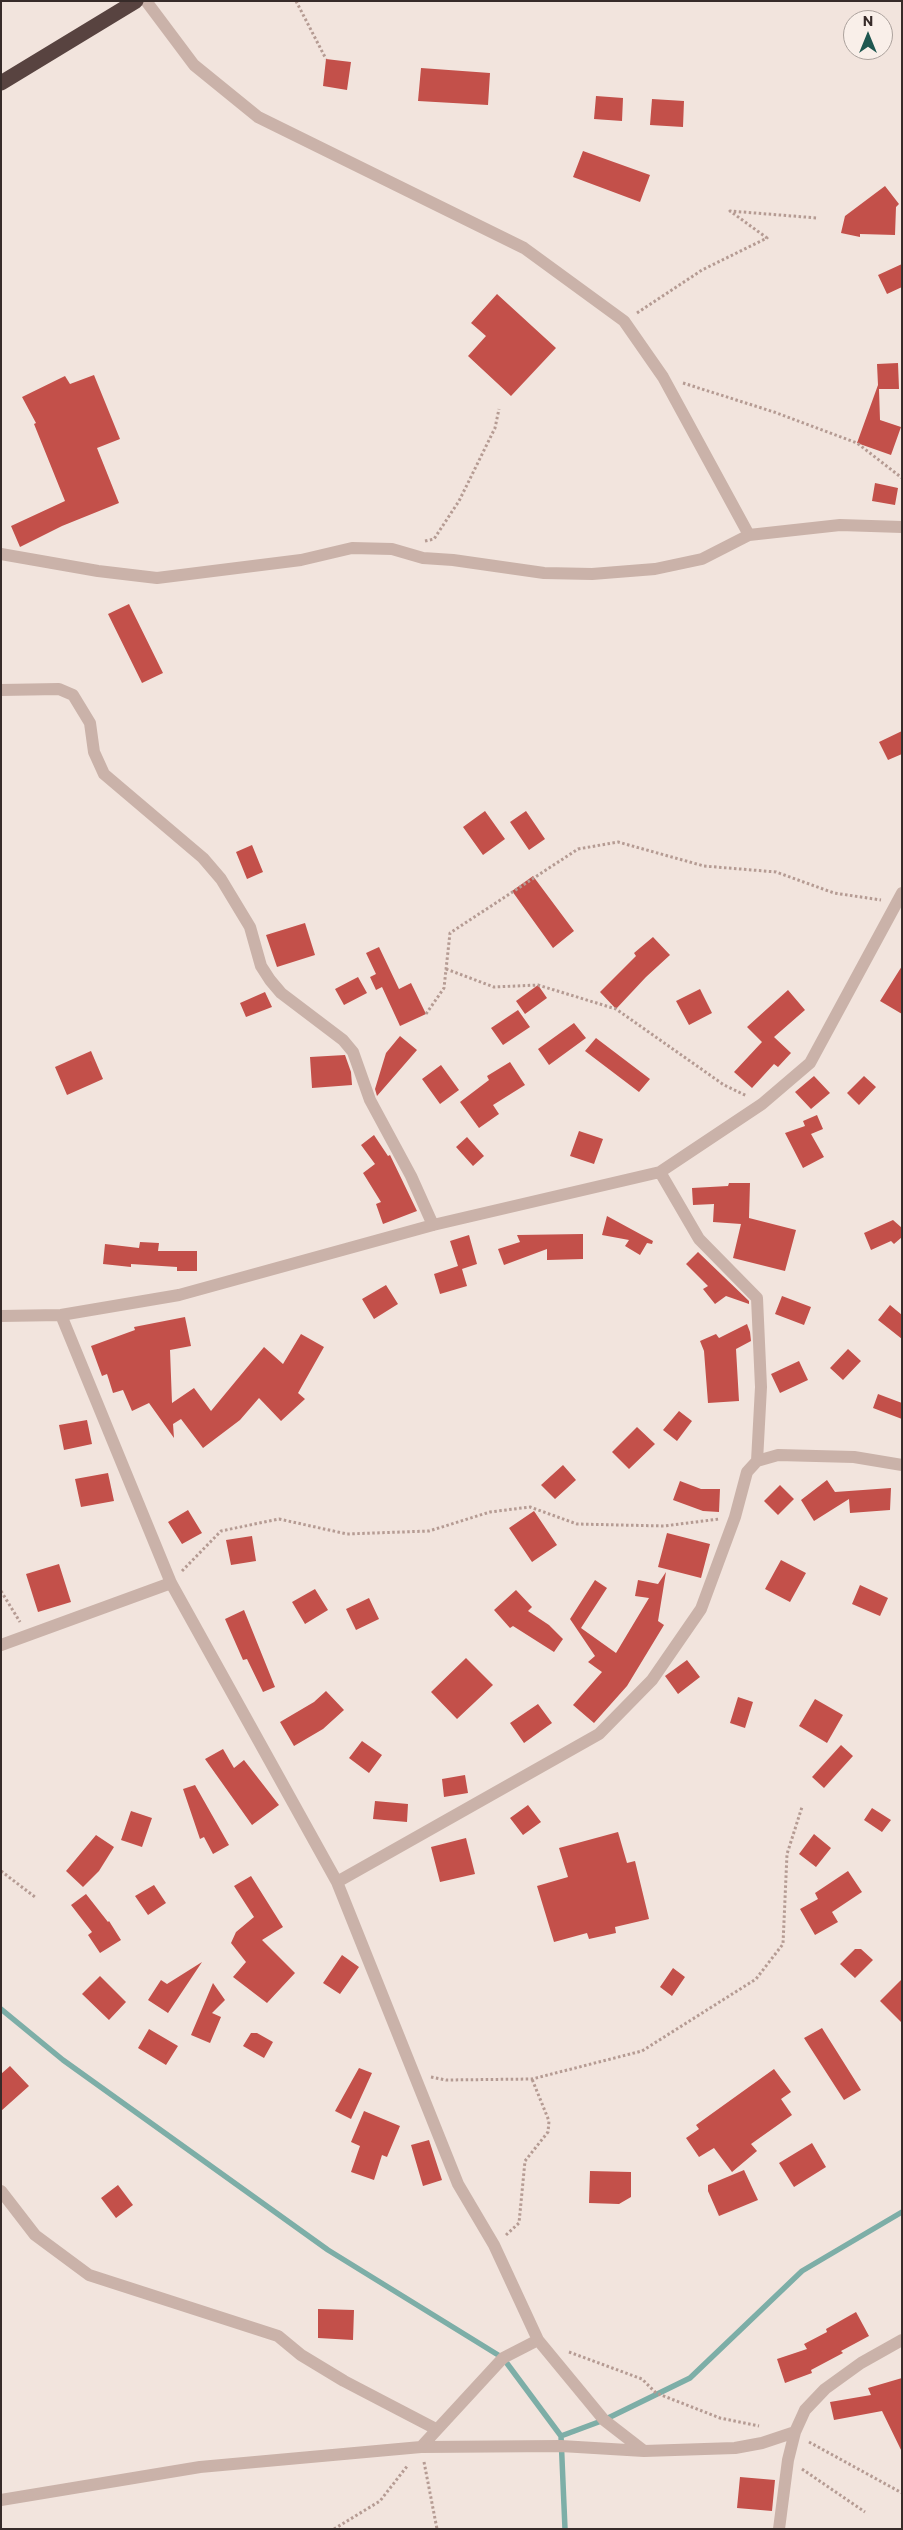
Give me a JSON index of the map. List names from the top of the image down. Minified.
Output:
{"north":"top"}
